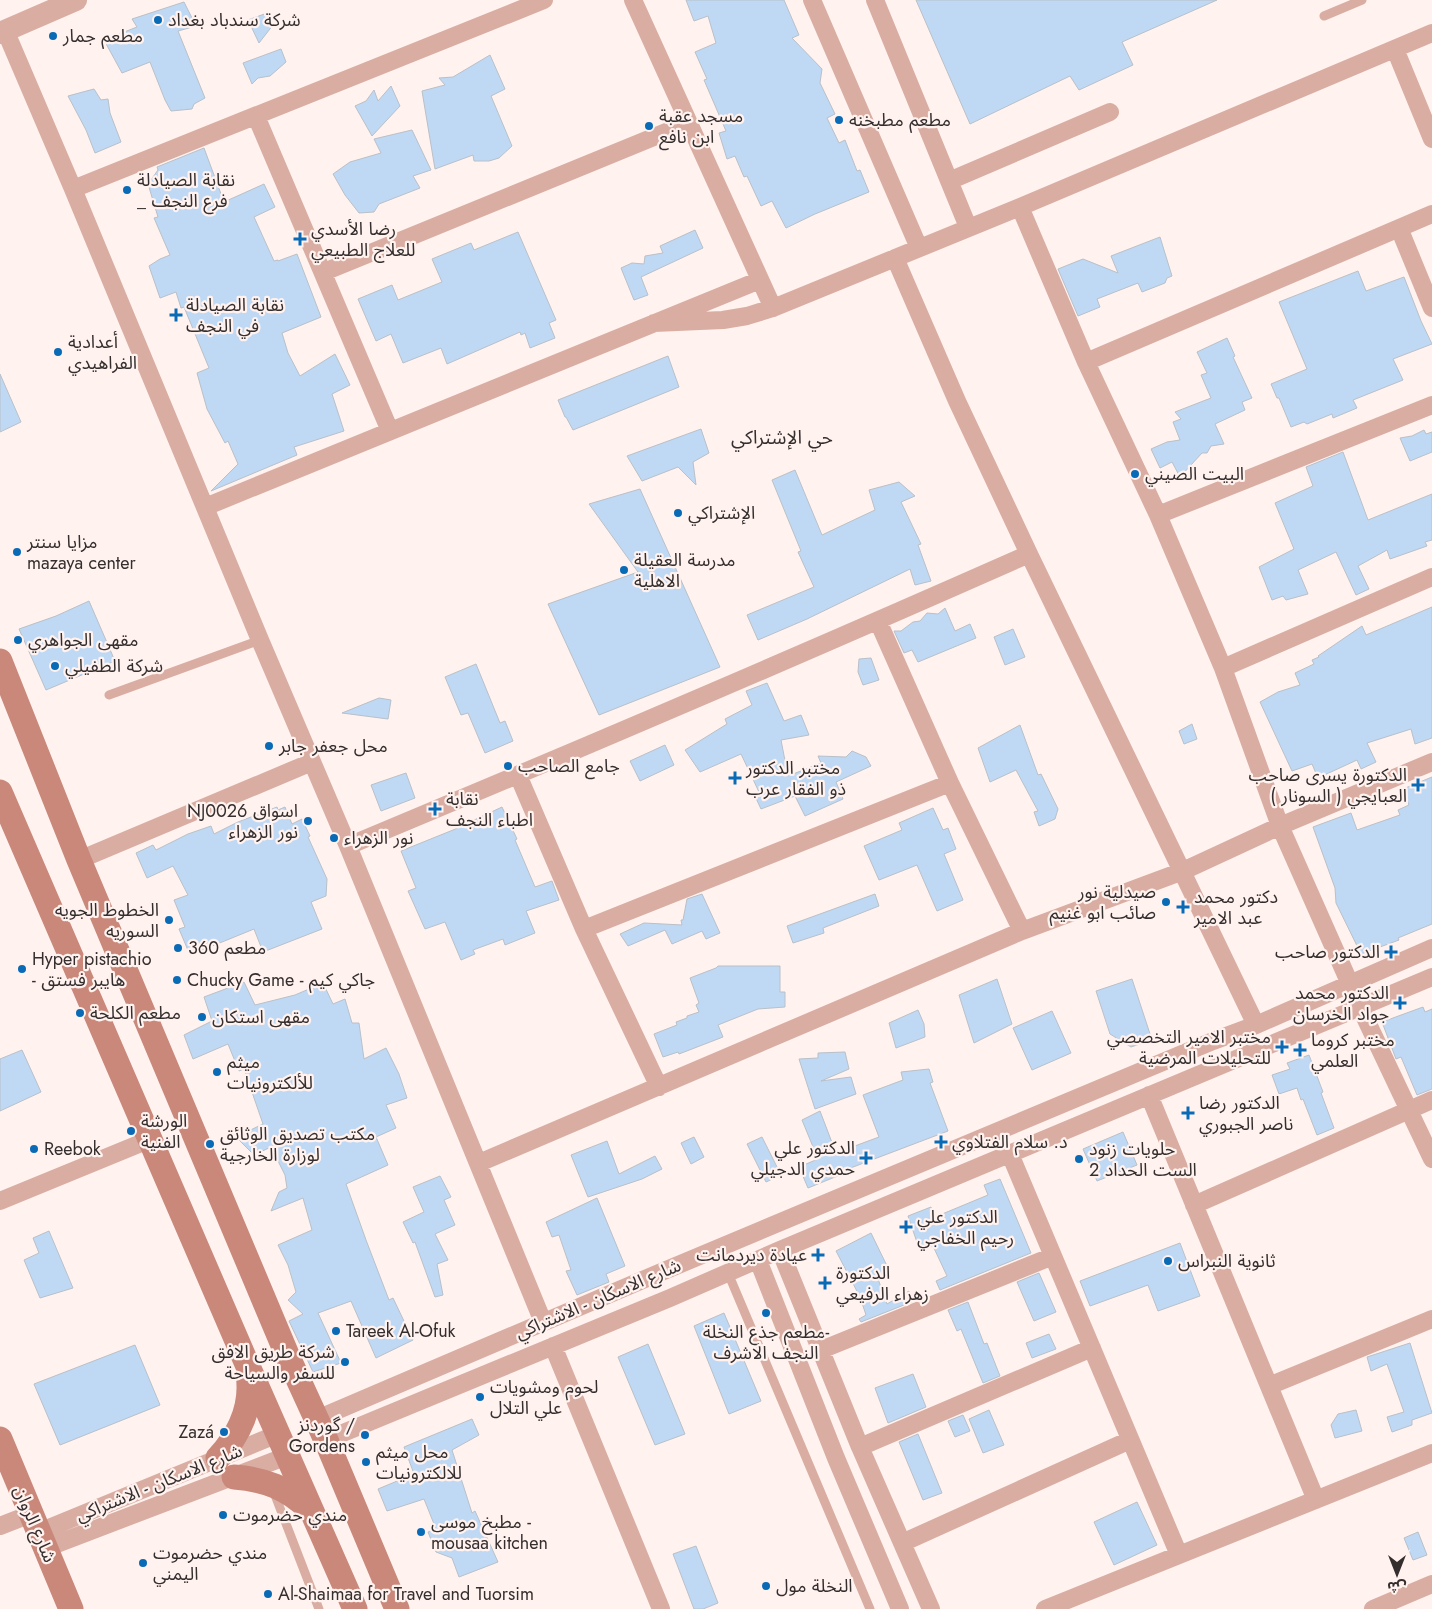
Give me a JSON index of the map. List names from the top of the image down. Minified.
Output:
{"streets":{"main road":["شارع الروان"],"street":["شارع الاسكان - الاشتراكي"]},"crossings":[["شارع الاسكان - الاشتراكي","شارع الروان"]],"districts":["حي الإشتراكي"],"places":{"other":["شركة سندباد بغداد","مطعم جمار","مطعم مطبخنه","مسجد عقبة ابن نافع","نقابة الصيادلة _ فرع النجف","أعدادية الفراهيدي","البيت الصيني","الإشتراكي","مزايا سنتر mazaya center","مدرسة العقيلة الاهلية","مقهى الجواهري","شركة الطفيلي","محل جعفر جابر","جامع الصاحب","NJ0026 اسواق نور الزهراء","نور الزهراء","صيدلية نور صائب ابو غنيم","الخطوط الجويه السوريه","مطعم 360","Hyper pistachio - هايبر فستق","Chucky Game - جاكي كيم","مطعم الكلحة","مقهى استكان","ميثم للألكترونيات","الورشة الفنية","مكتب تصديق الوثائق لوزارة الخارجية","Reebok","حلويات زنود الست الحداد 2","ثانوية النبراس","مطعم جذع النخلة- النجف الاشرف","Tareek Al-Ofuk","شركة طريق الافق للسفر والسياحة","لحوم ومشويات علي التلال","Zazá","گوردنز / Gordens","محل ميثم للالكترونيات","مندي حضرموت","مطبخ موسى - mousaa kitchen","مندي حضرموت اليمني","النخلة مول","Al-Shaimaa for Travel and Tuorsim"],"health":["رضا الأسدي للعلاج الطبيعي","نقابة الصيادلة في النجف","مختبر الدكتور ذو الفقار عرب","الدكتورة يسرى صاحب العبايجي ( السونار )","نقابة اطباء النجف","دكتور محمد عبد الامير","الدكتور صاحب","الدكتور محمد جواد الخرسان","مختبر الامير التخصصي للتحليلات المرضية","مختبر كروما العلمي","الدكتور رضا ناصر الجبوري","د. سلام الفتلاوي","الدكتور علي حمدي الدجيلي","الدكتور علي رحيم الخفاجي","عيادة ديردمانت","الدكتورة زهراء الرفيعي"]},"north":"bottom"}
